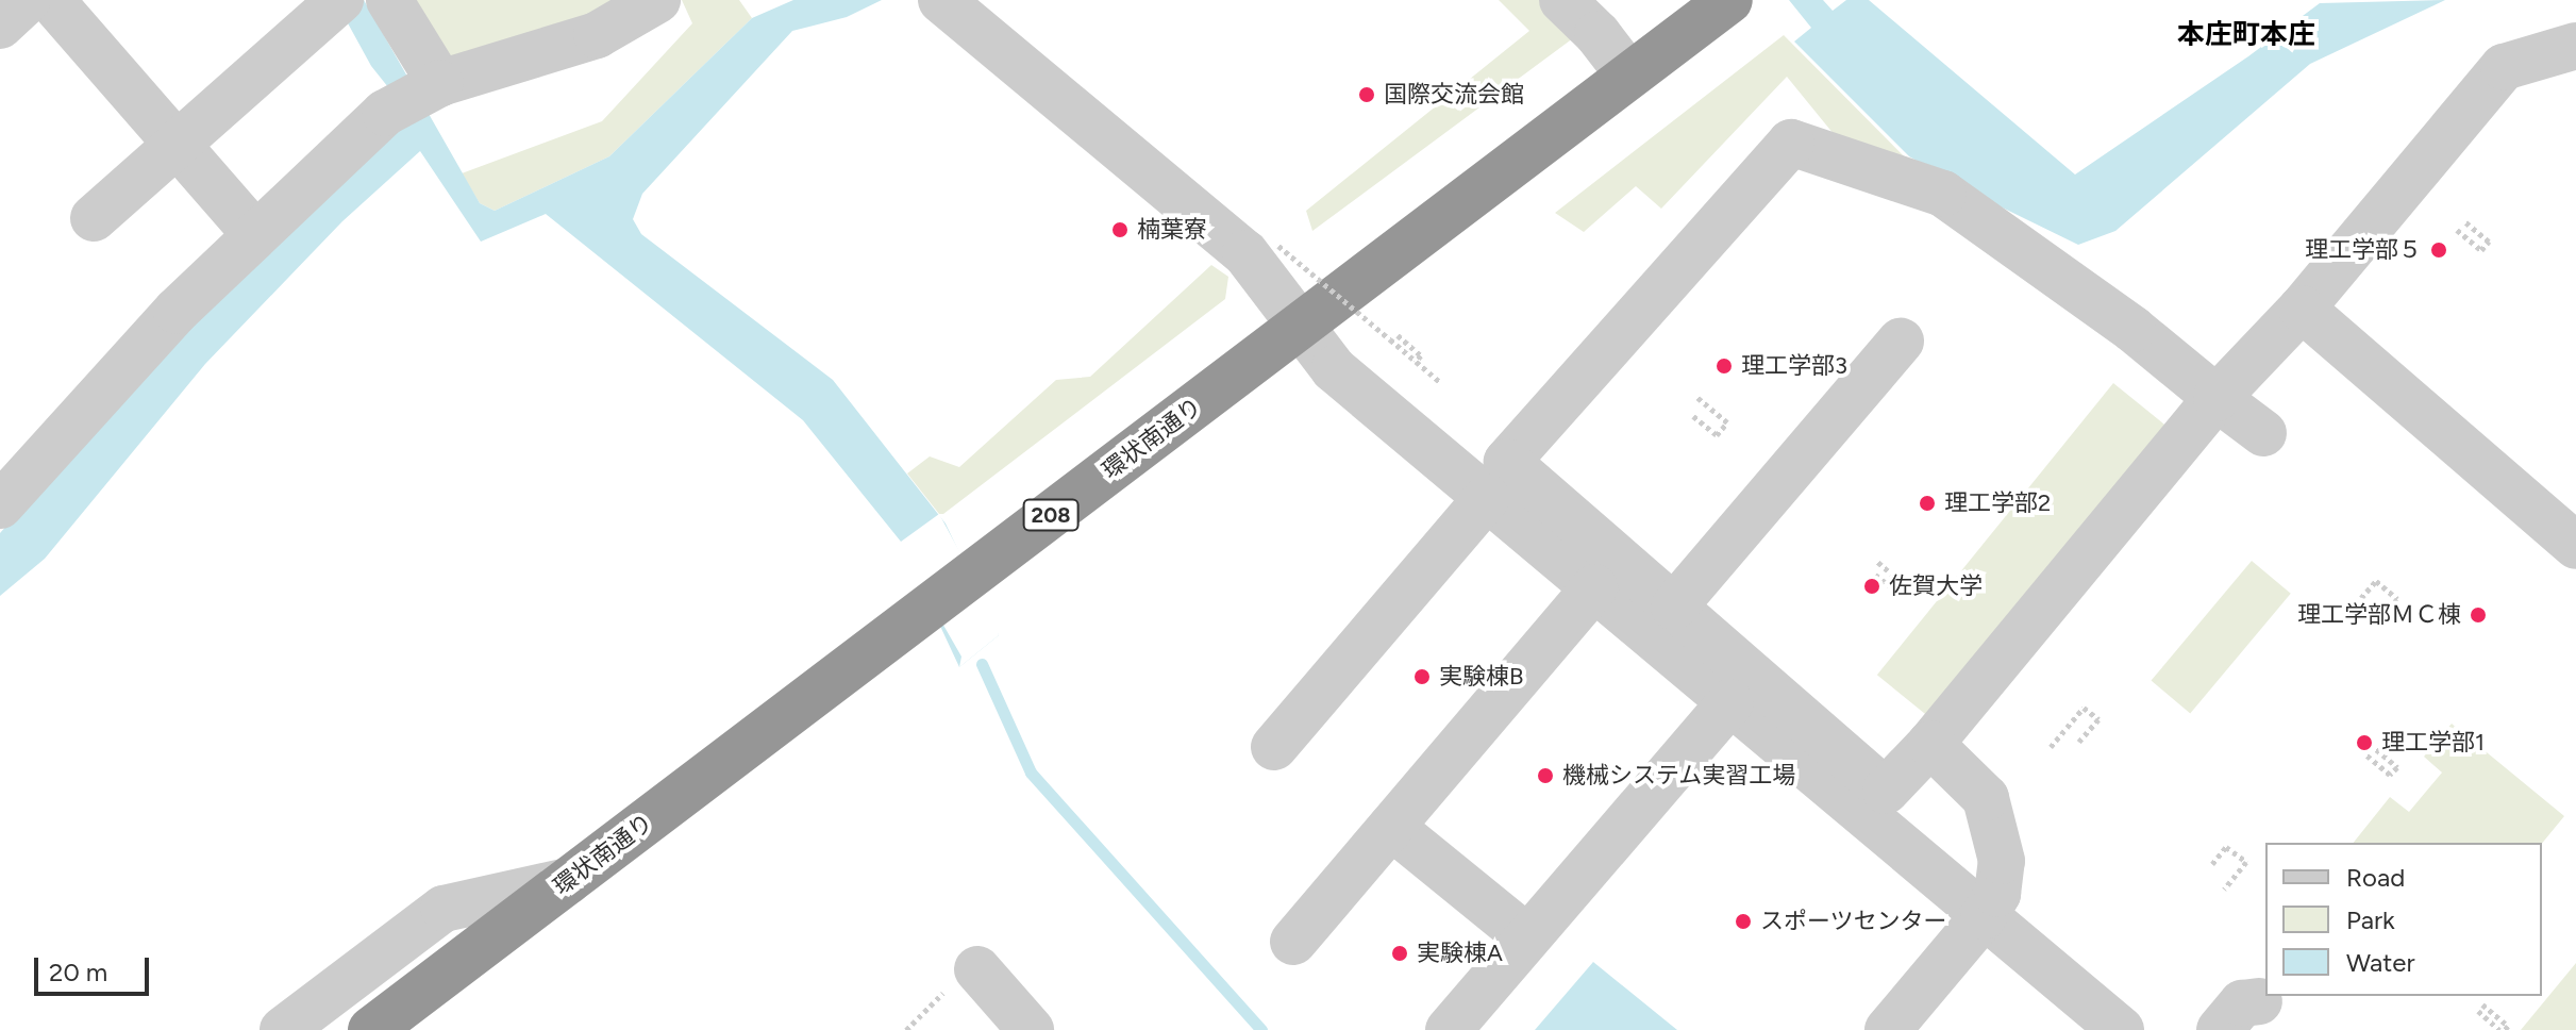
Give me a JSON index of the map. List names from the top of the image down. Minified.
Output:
{"streets":{"highway":["環状南通り","208"]},"districts":["本庄町本庄"],"places":["国際交流会館","楠葉寮","理工学部５","理工学部3","理工学部2","佐賀大学","理工学部ＭＣ棟","実験棟B","理工学部1","機械システム実習工場","スポーツセンター","実験棟A"],"legend":["Road","Park","Water"],"scale_bar":"20 m"}
